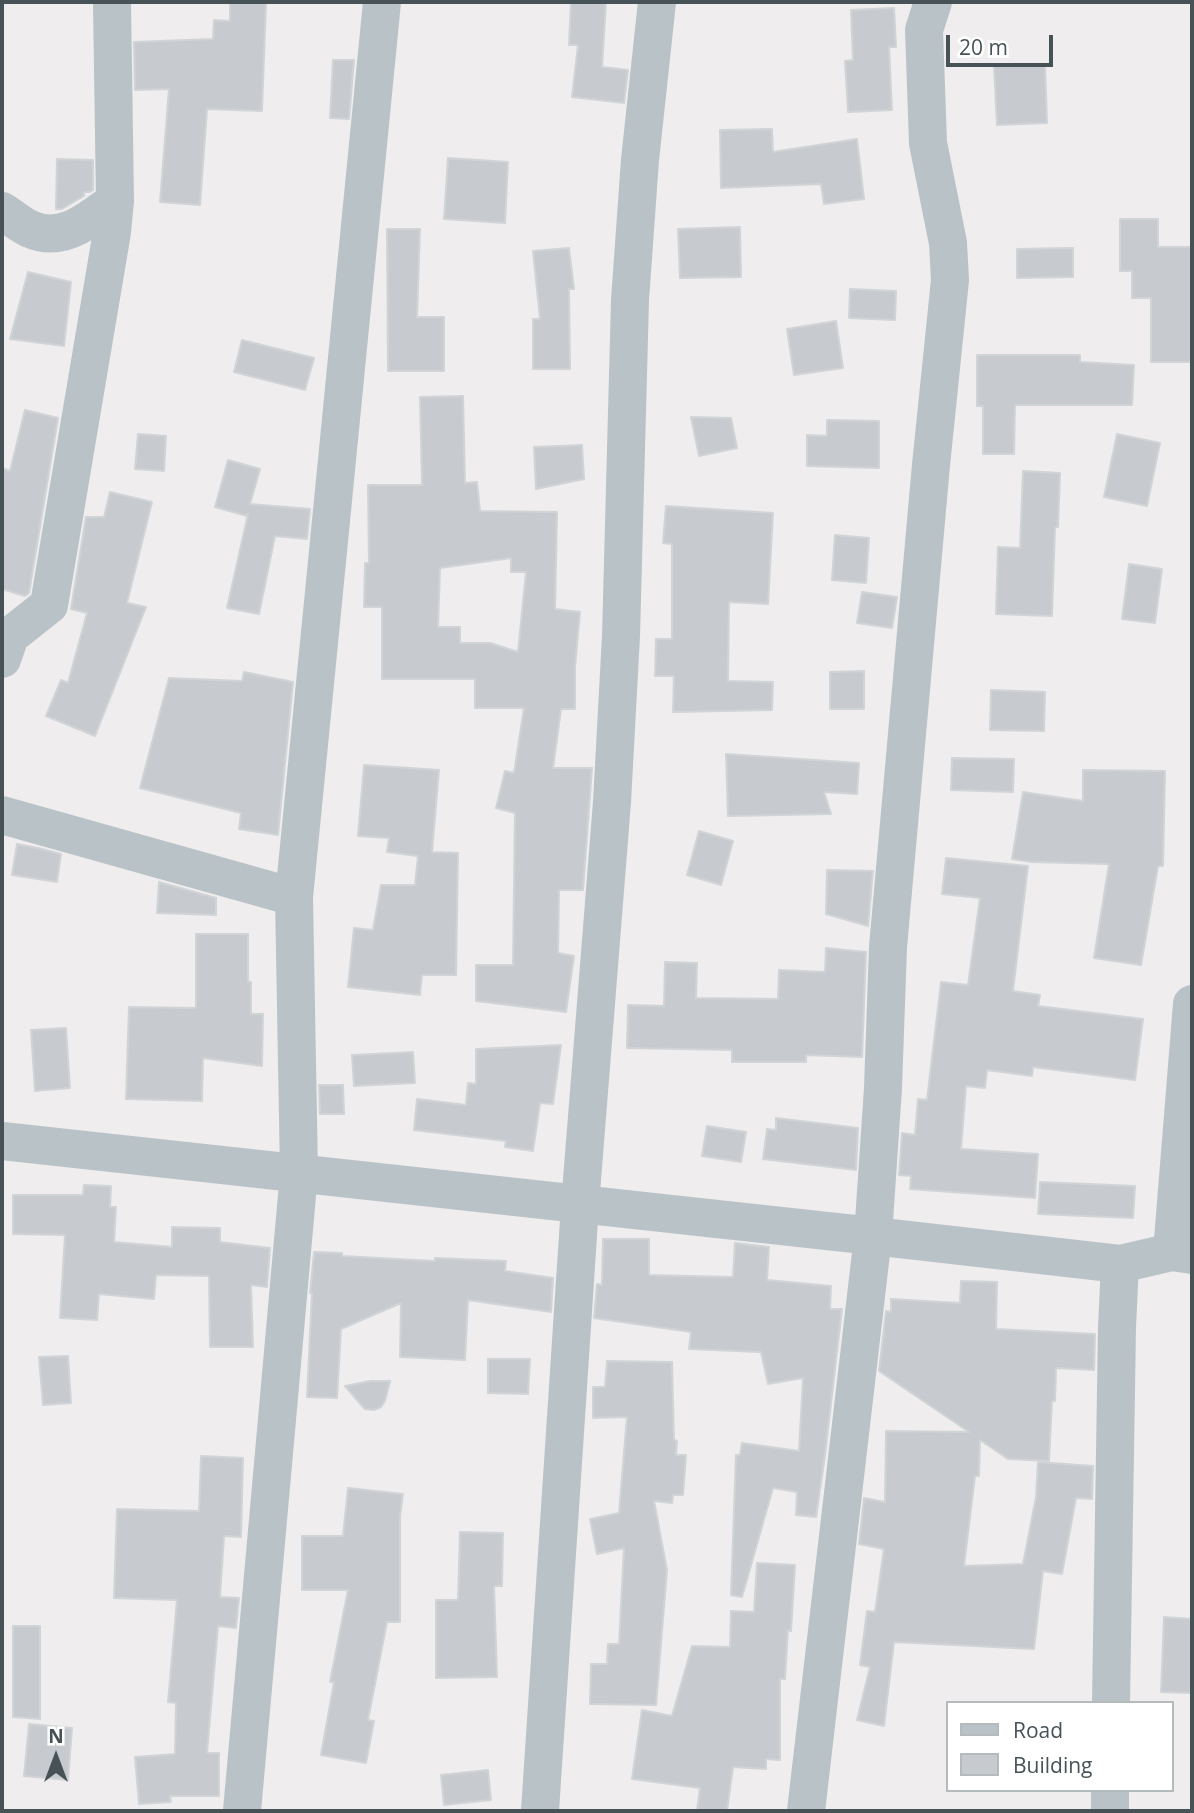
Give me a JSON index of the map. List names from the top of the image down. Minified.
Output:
{"legend":["Road","Building"],"scale_bar":"20 m","north":"top"}
